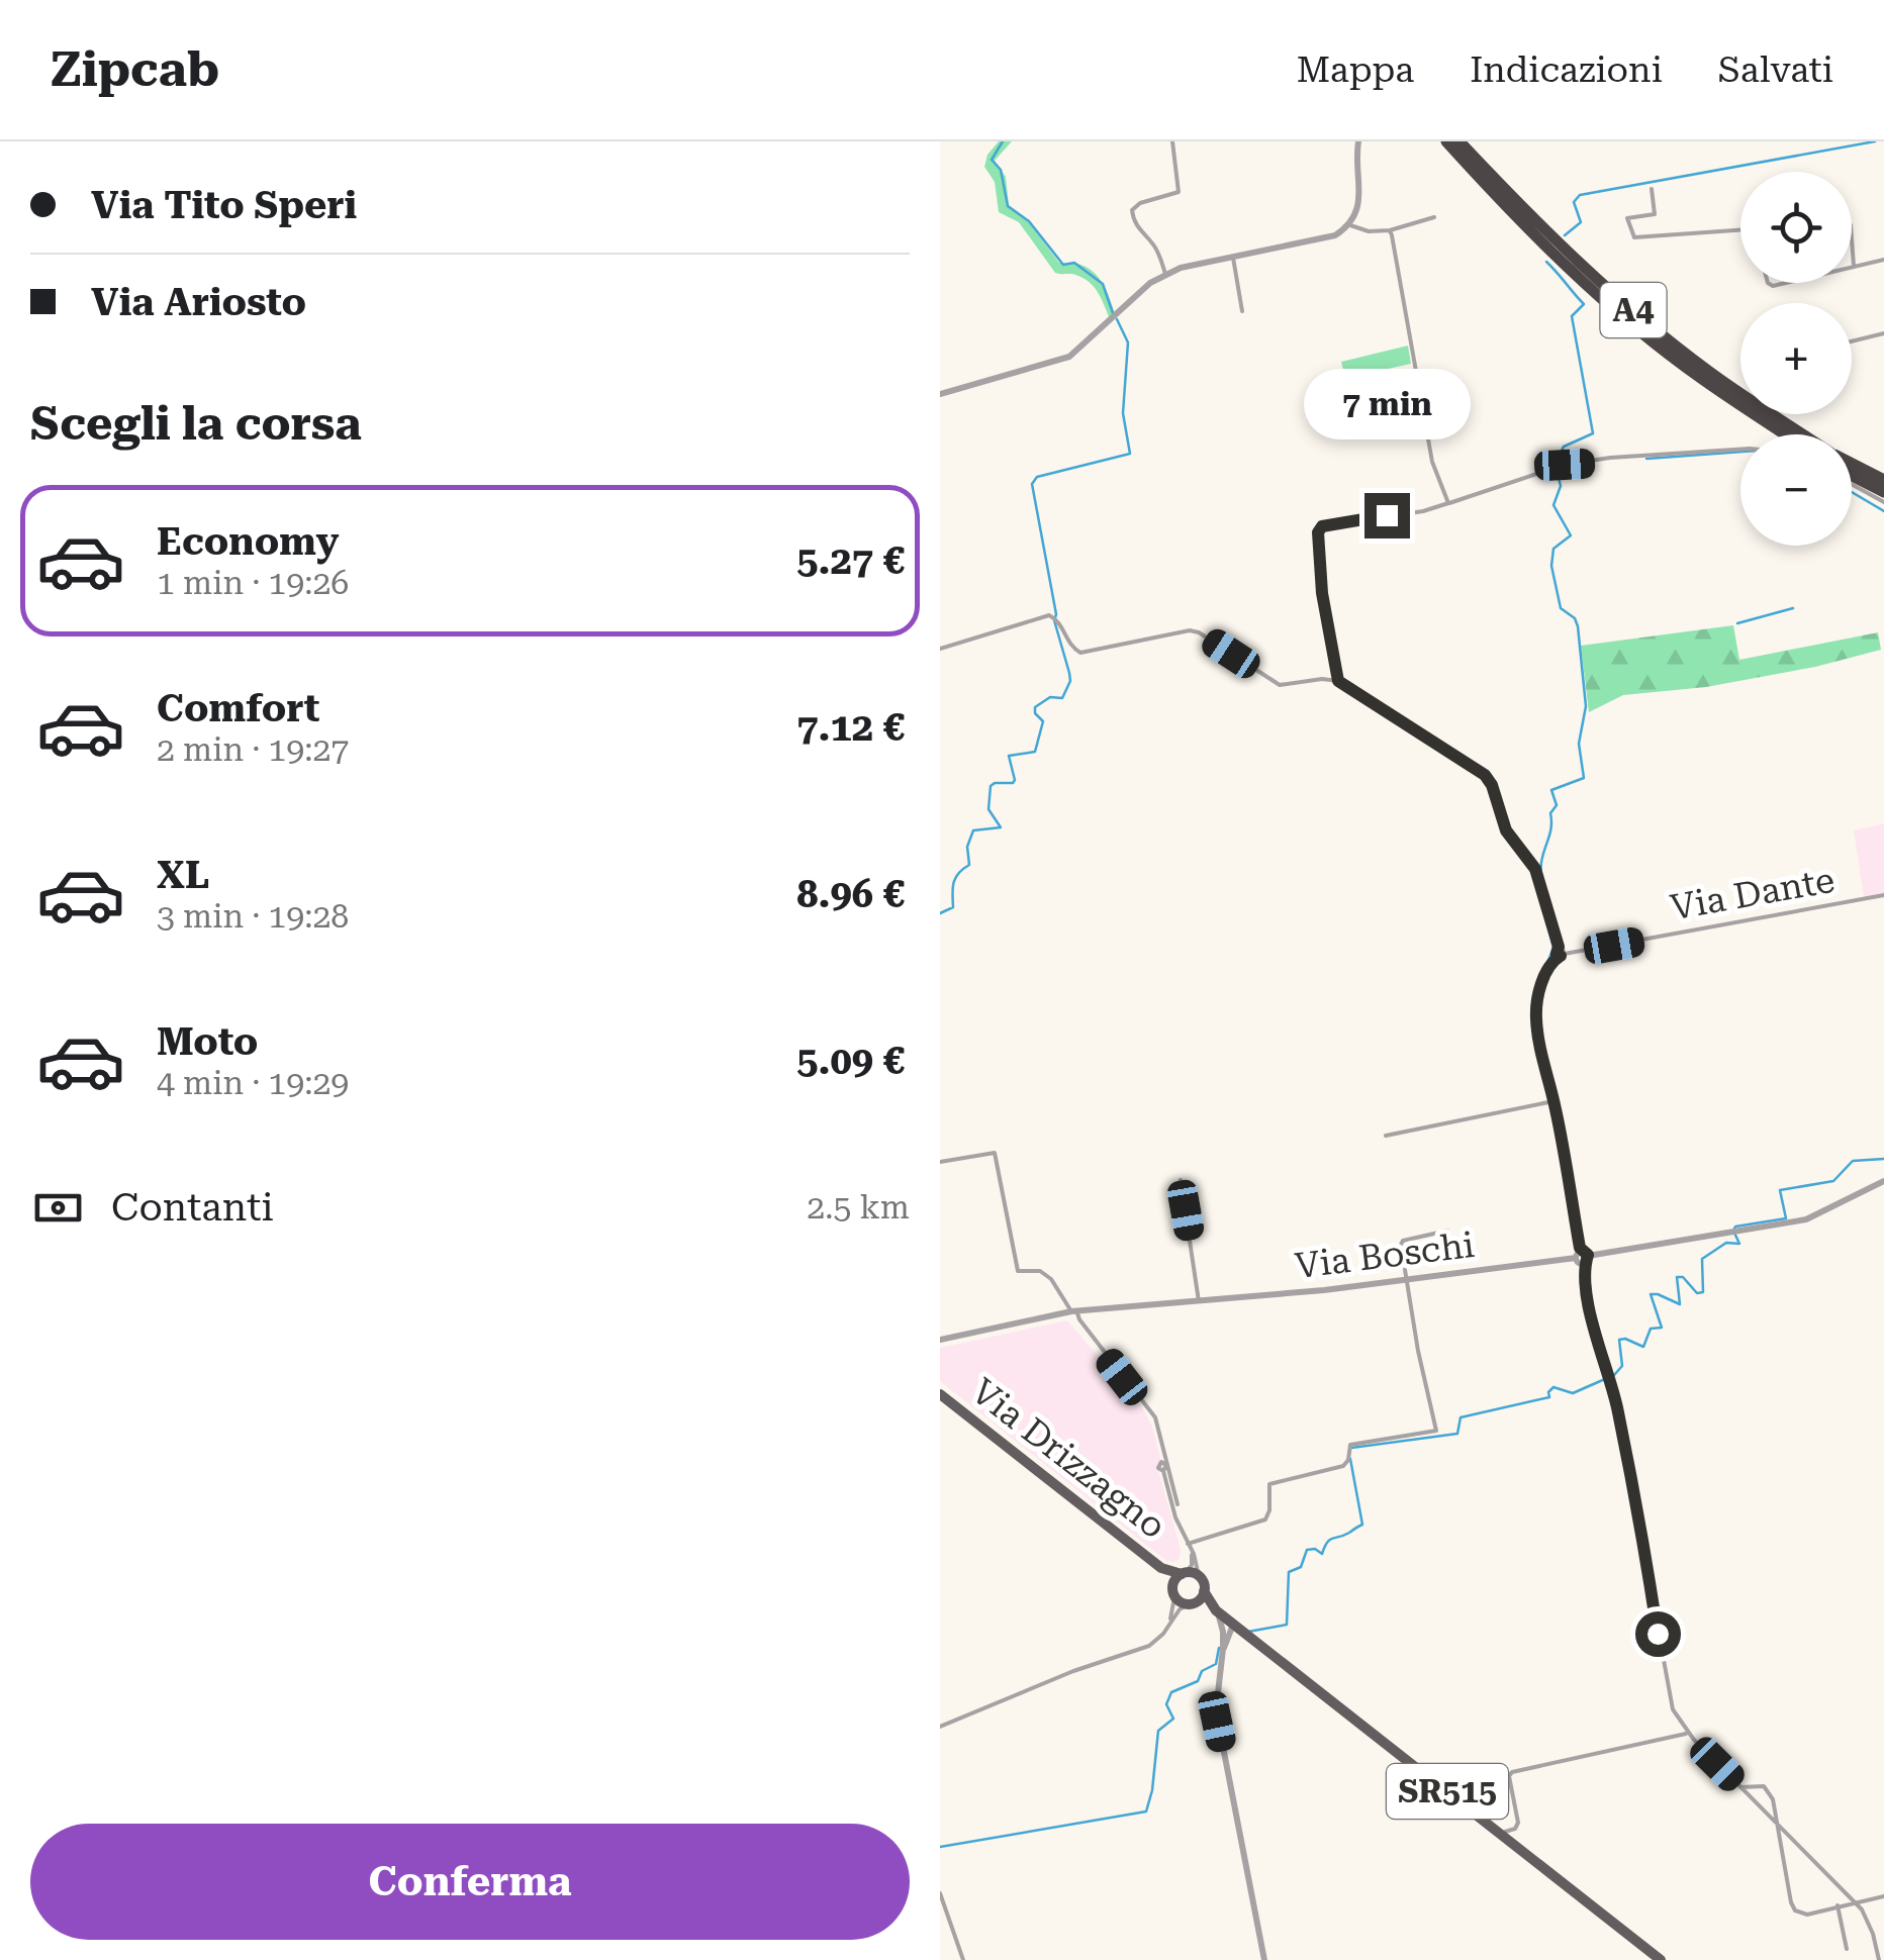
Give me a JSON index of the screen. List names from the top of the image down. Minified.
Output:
{"streets":{"highway":["A4"],"main road":["Via Drizzagno","SR515"],"street":["Via Dante","Via Boschi"]},"page":{"header":"Zipcab","nav":["Mappa","Indicazioni","Salvati"],"banner":["Via Tito Speri","Via Ariosto"],"map_buttons":["+","−"],"heading":"Scegli la corsa","bubble":"7 min","list":[{"name":"Economy","note":"1 min · 19:26","value":"5.27 €"},{"name":"Comfort","note":"2 min · 19:27","value":"7.12 €"},{"name":"XL","note":"3 min · 19:28","value":"8.96 €"},{"name":"Moto","note":"4 min · 19:29","value":"5.09 €"}],"pay":["Contanti","2.5 km"],"buttons":"Conferma"}}
